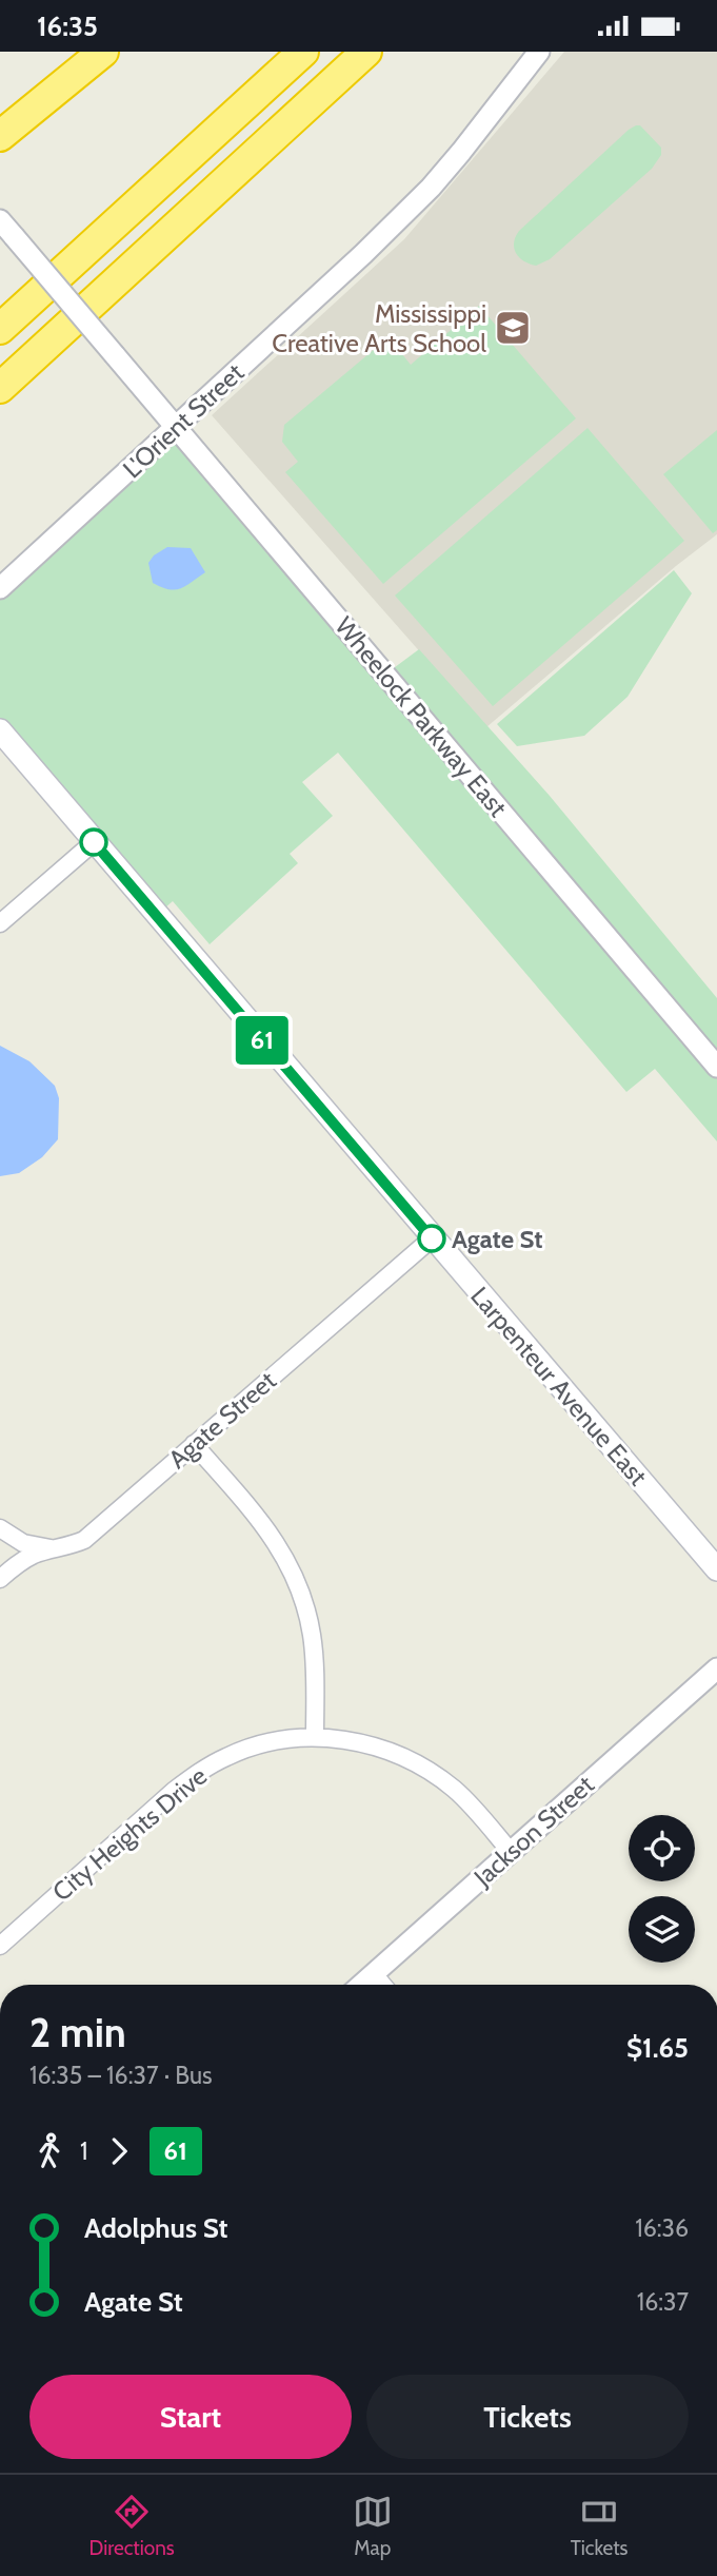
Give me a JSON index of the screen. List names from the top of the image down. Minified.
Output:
{"streets":{"main road":["Larpenteur Avenue East"],"street":["L'Orient Street","Wheelock Parkway East","Agate Street","Jackson Street","City Heights Drive"]},"crossings":[["L'Orient Street","Wheelock Parkway East"],["Larpenteur Avenue East","Agate Street"],["Jackson Street","City Heights Drive"]],"places":{"school or university":["Mississippi Creative Arts School"],"other":["Agate St"]},"lines":["bus line 61"],"page":{"status":"16:35","on_map":"61","heading":["2 min","16:35 – 16:37 · Bus","$1.65"],"legs":["1","61"],"list":[{"name":"Adolphus St","value":"16:36"},{"name":"Agate St","value":"16:37"}],"buttons":["Start","Tickets"],"tabs":["Directions","Map","Tickets"]}}
